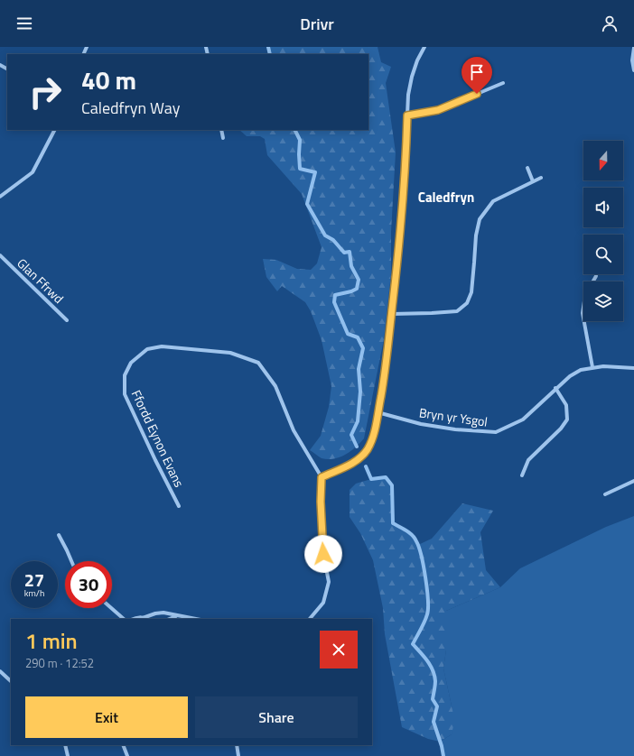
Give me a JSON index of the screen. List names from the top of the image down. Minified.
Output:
{"streets":{"street":["Glan Ffrwd","Bryn yr Ysgol","Ffordd Eynon Evans"]},"districts":["Caledfryn"],"north":"bottom","page":{"header":"Drivr","turn":["40 m","Caledfryn Way"],"speed":"27 km/h","limit":"30","heading":["1 min","290 m · 12:52"],"buttons":["Exit","Share"]}}
